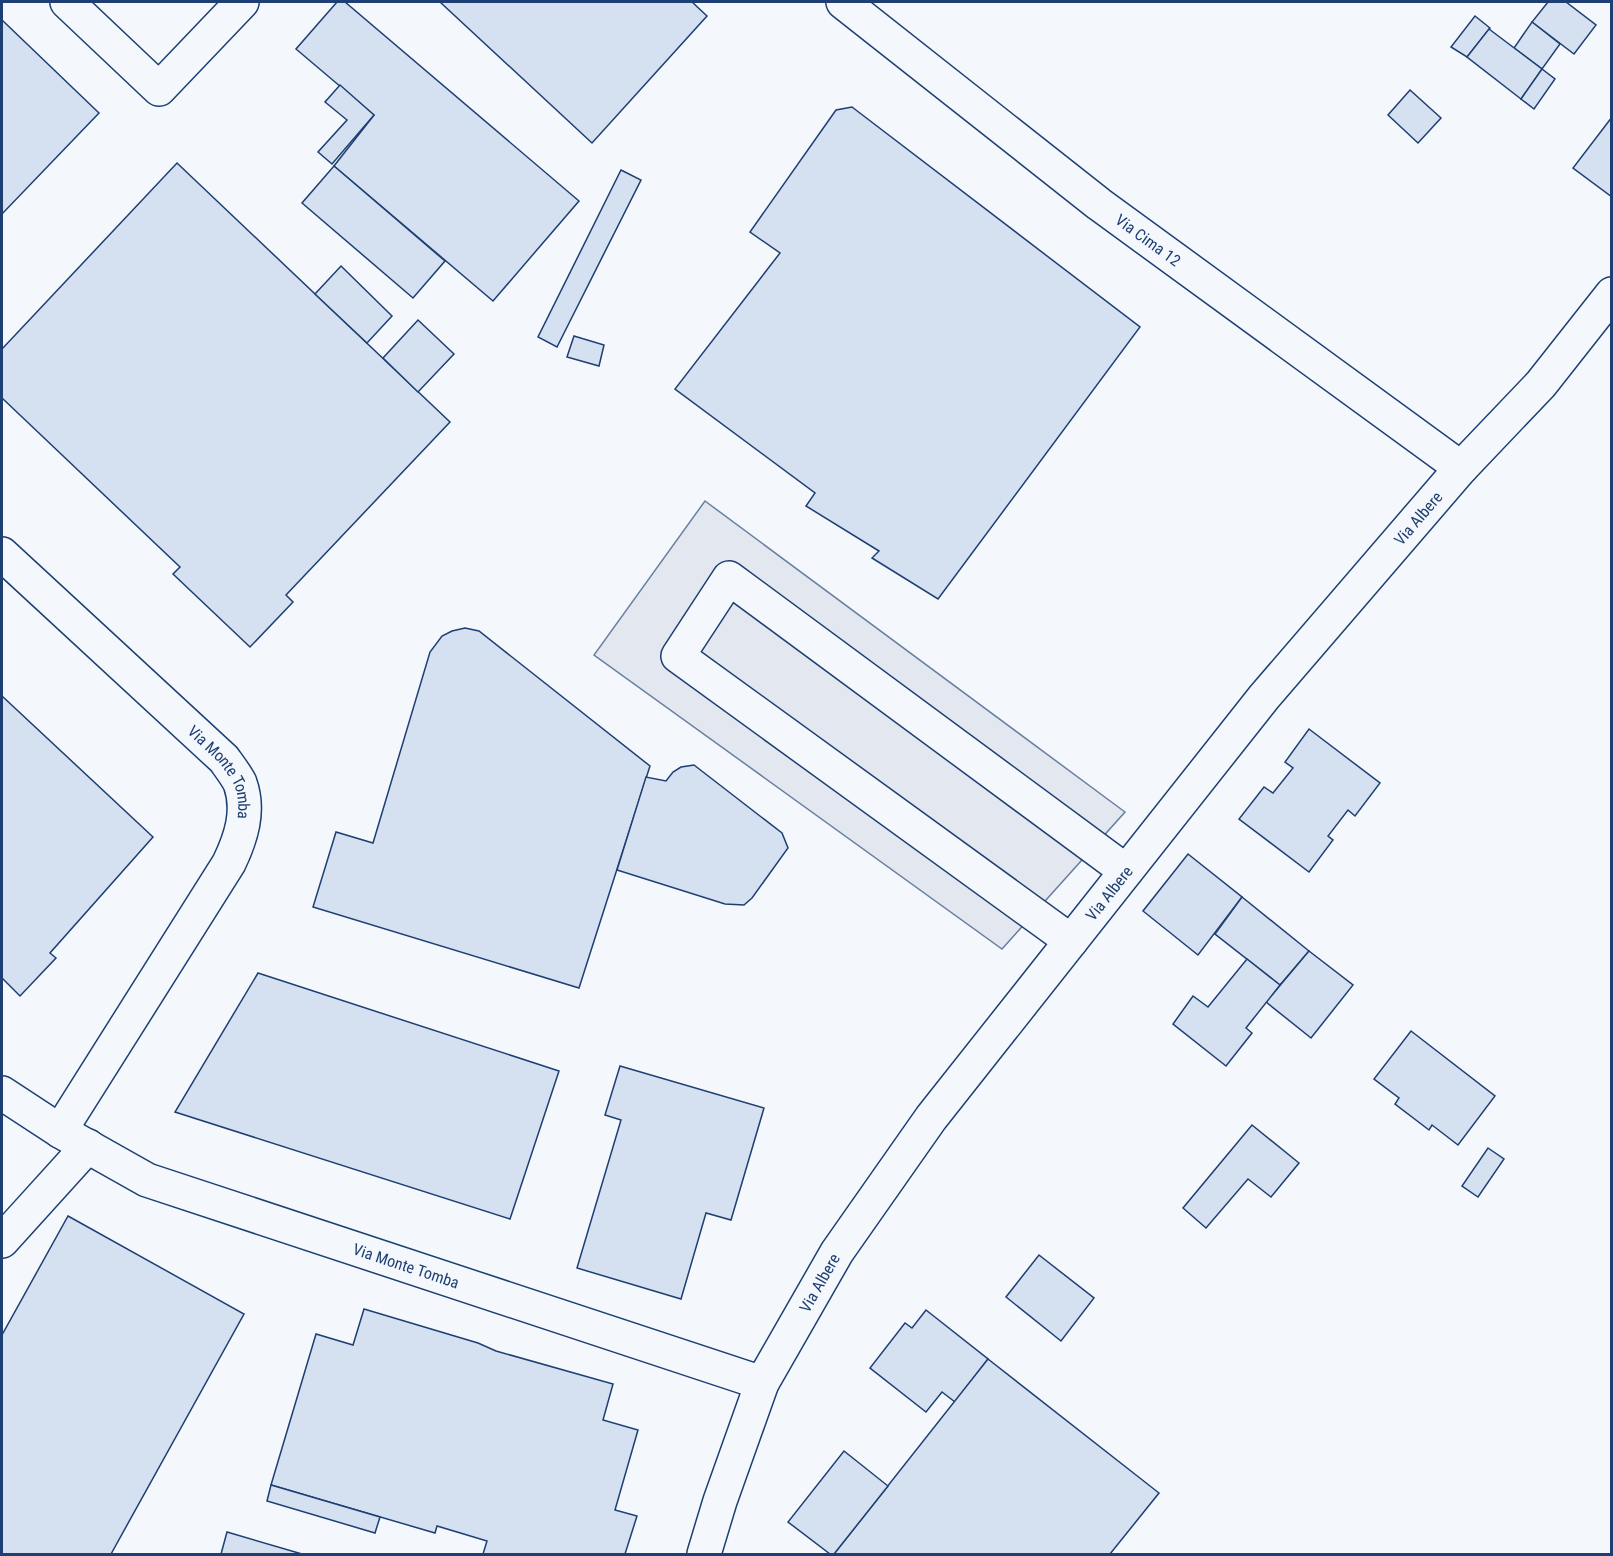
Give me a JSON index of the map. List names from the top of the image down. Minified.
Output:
{"streets":{"street":["Via Cima 12","Via Albere","Via Monte Tomba"]},"crossings":[["Via Cima 12","Via Albere"],["Via Albere","Via Monte Tomba"]]}
